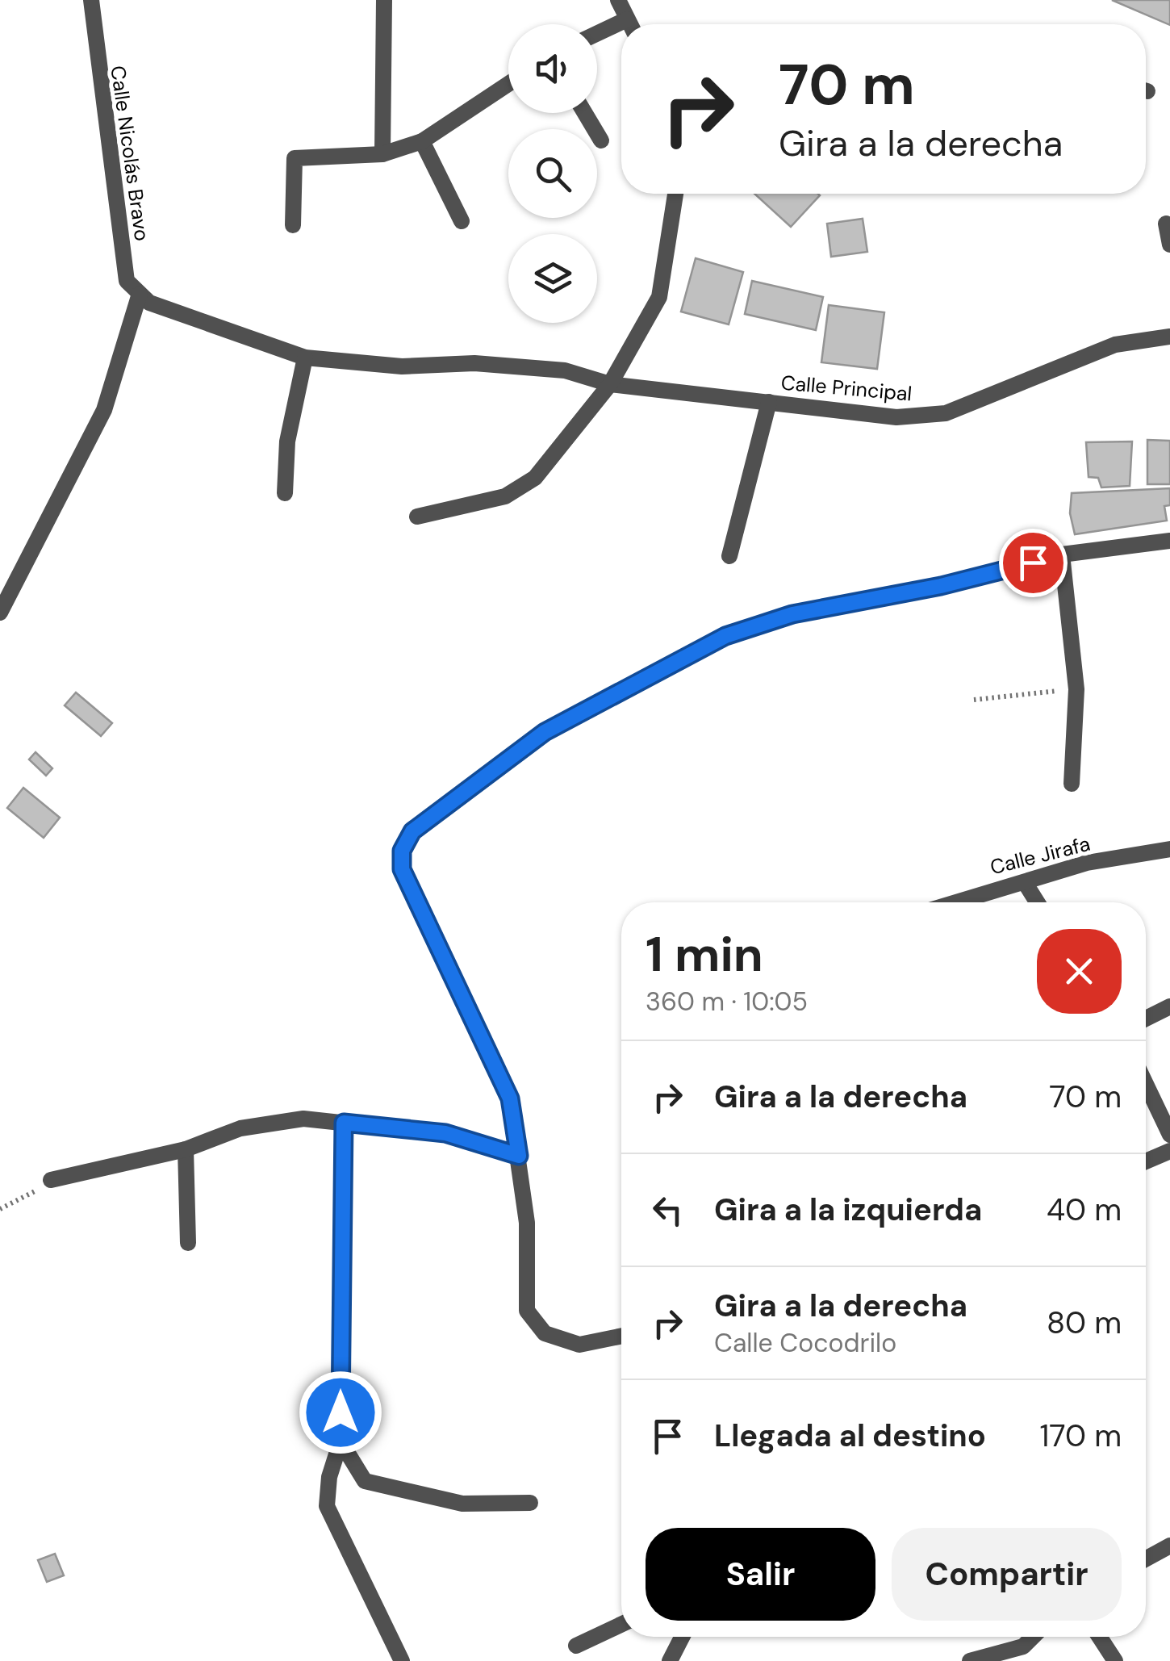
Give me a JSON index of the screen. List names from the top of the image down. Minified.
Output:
{"streets":{"street":["Calle Nicolás Bravo","Calle Principal","Calle Jirafa"]},"crossings":[["Calle Nicolás Bravo","Calle Principal"]],"page":{"turn":["70 m","Gira a la derecha"],"heading":["1 min","360 m · 10:05"],"list":[{"name":"Gira a la derecha","value":"70 m"},{"name":"Gira a la izquierda","value":"40 m"},{"name":"Gira a la derecha","note":"Calle Cocodrilo","value":"80 m"},{"name":"Llegada al destino","value":"170 m"}],"buttons":["Salir","Compartir"]}}
